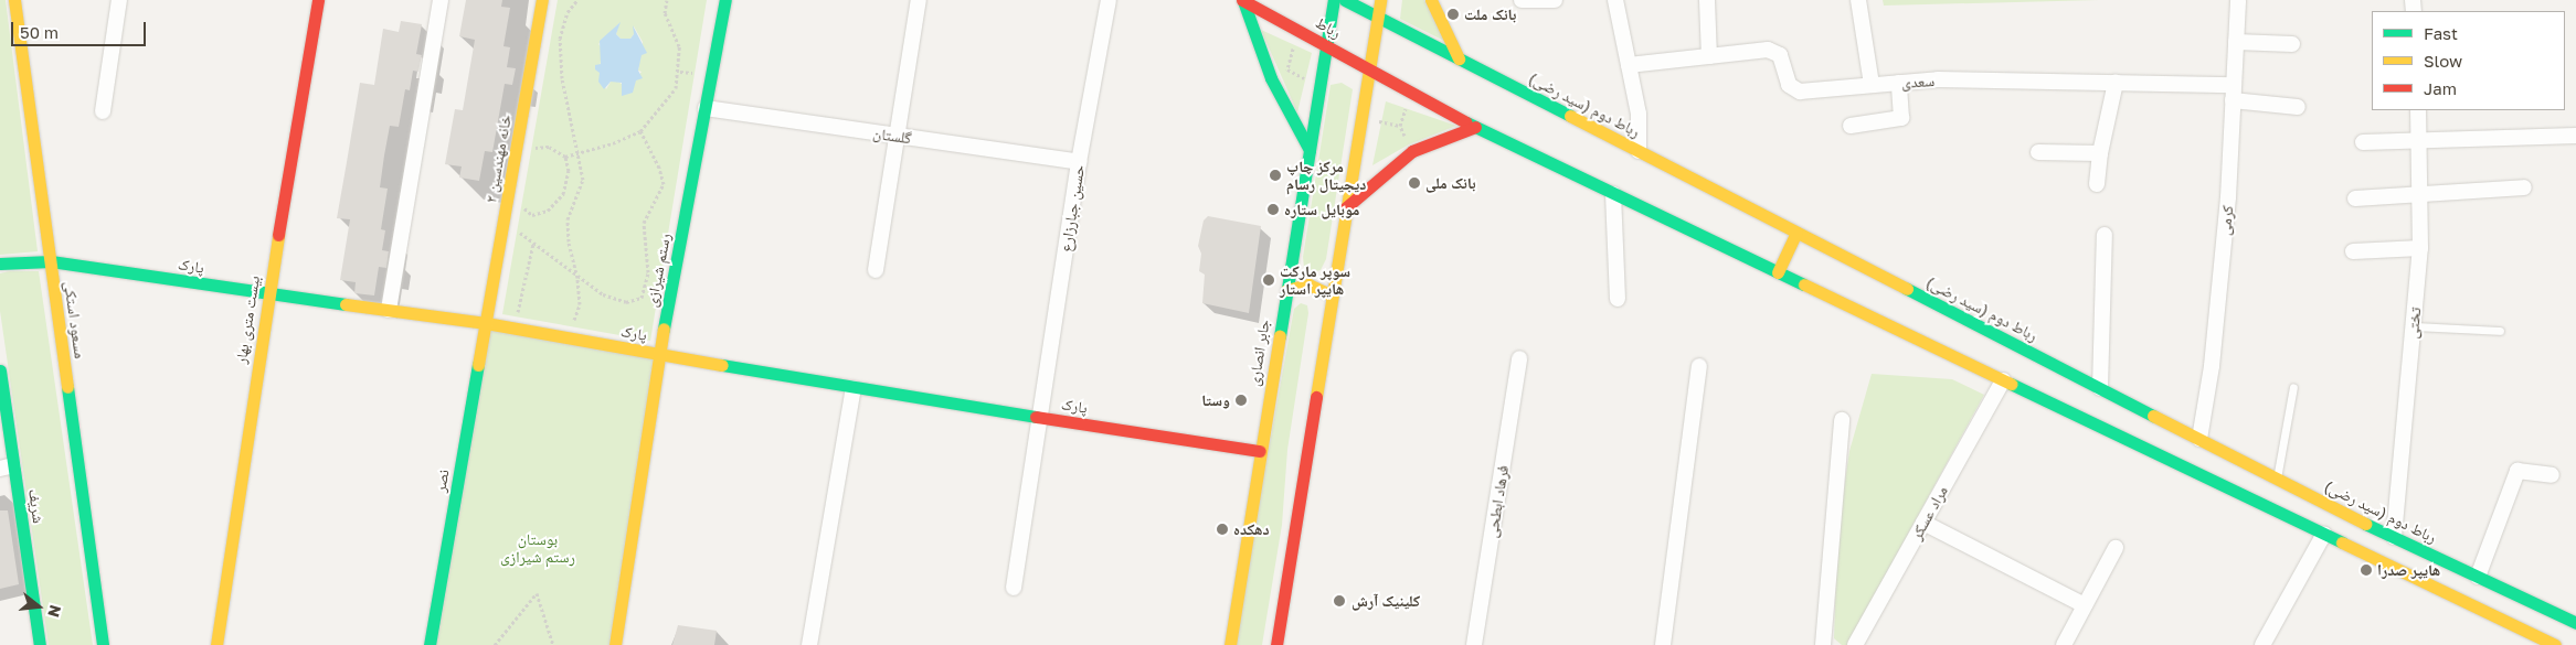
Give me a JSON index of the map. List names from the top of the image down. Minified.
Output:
{"streets":{"main road":["رباط","رباط دوم (سید رضی)","خانه مهندسین ۲","پارک","رستم شیرازی","مسعود استکی","بیست متری بهار","جابر انصاری","نصر","شریف"],"street":["سعدی","گلستان","حسین جبارزارع","کرمی","تختی","فرهاد ابطحی","مراد عسکر"]},"crossings":[["رباط","رباط دوم (سید رضی)"],["رباط","جابر انصاری"],["سعدی","کرمی"],["رباط دوم (سید رضی)","کرمی"],["رباط دوم (سید رضی)","تختی"],["گلستان","حسین جبارزارع"],["گلستان","رستم شیرازی"],["خانه مهندسین ۲","پارک"],["خانه مهندسین ۲","نصر"],["حسین جبارزارع","پارک"],["پارک","رستم شیرازی"],["پارک","مسعود استکی"],["پارک","بیست متری بهار"],["پارک","جابر انصاری"],["پارک","نصر"]],"parks":["بوستان رستم شیرازی"],"places":["بانک ملت","مرکز چاپ دیجیتال رسام","بانک ملی","موبایل ستاره","سوپر مارکت هایپر استار","وستا","دهکده","هایپر صدرا","کلینیک آرش"],"legend":["Fast","Slow","Jam"],"scale_bar":"50 m","north":"right"}
